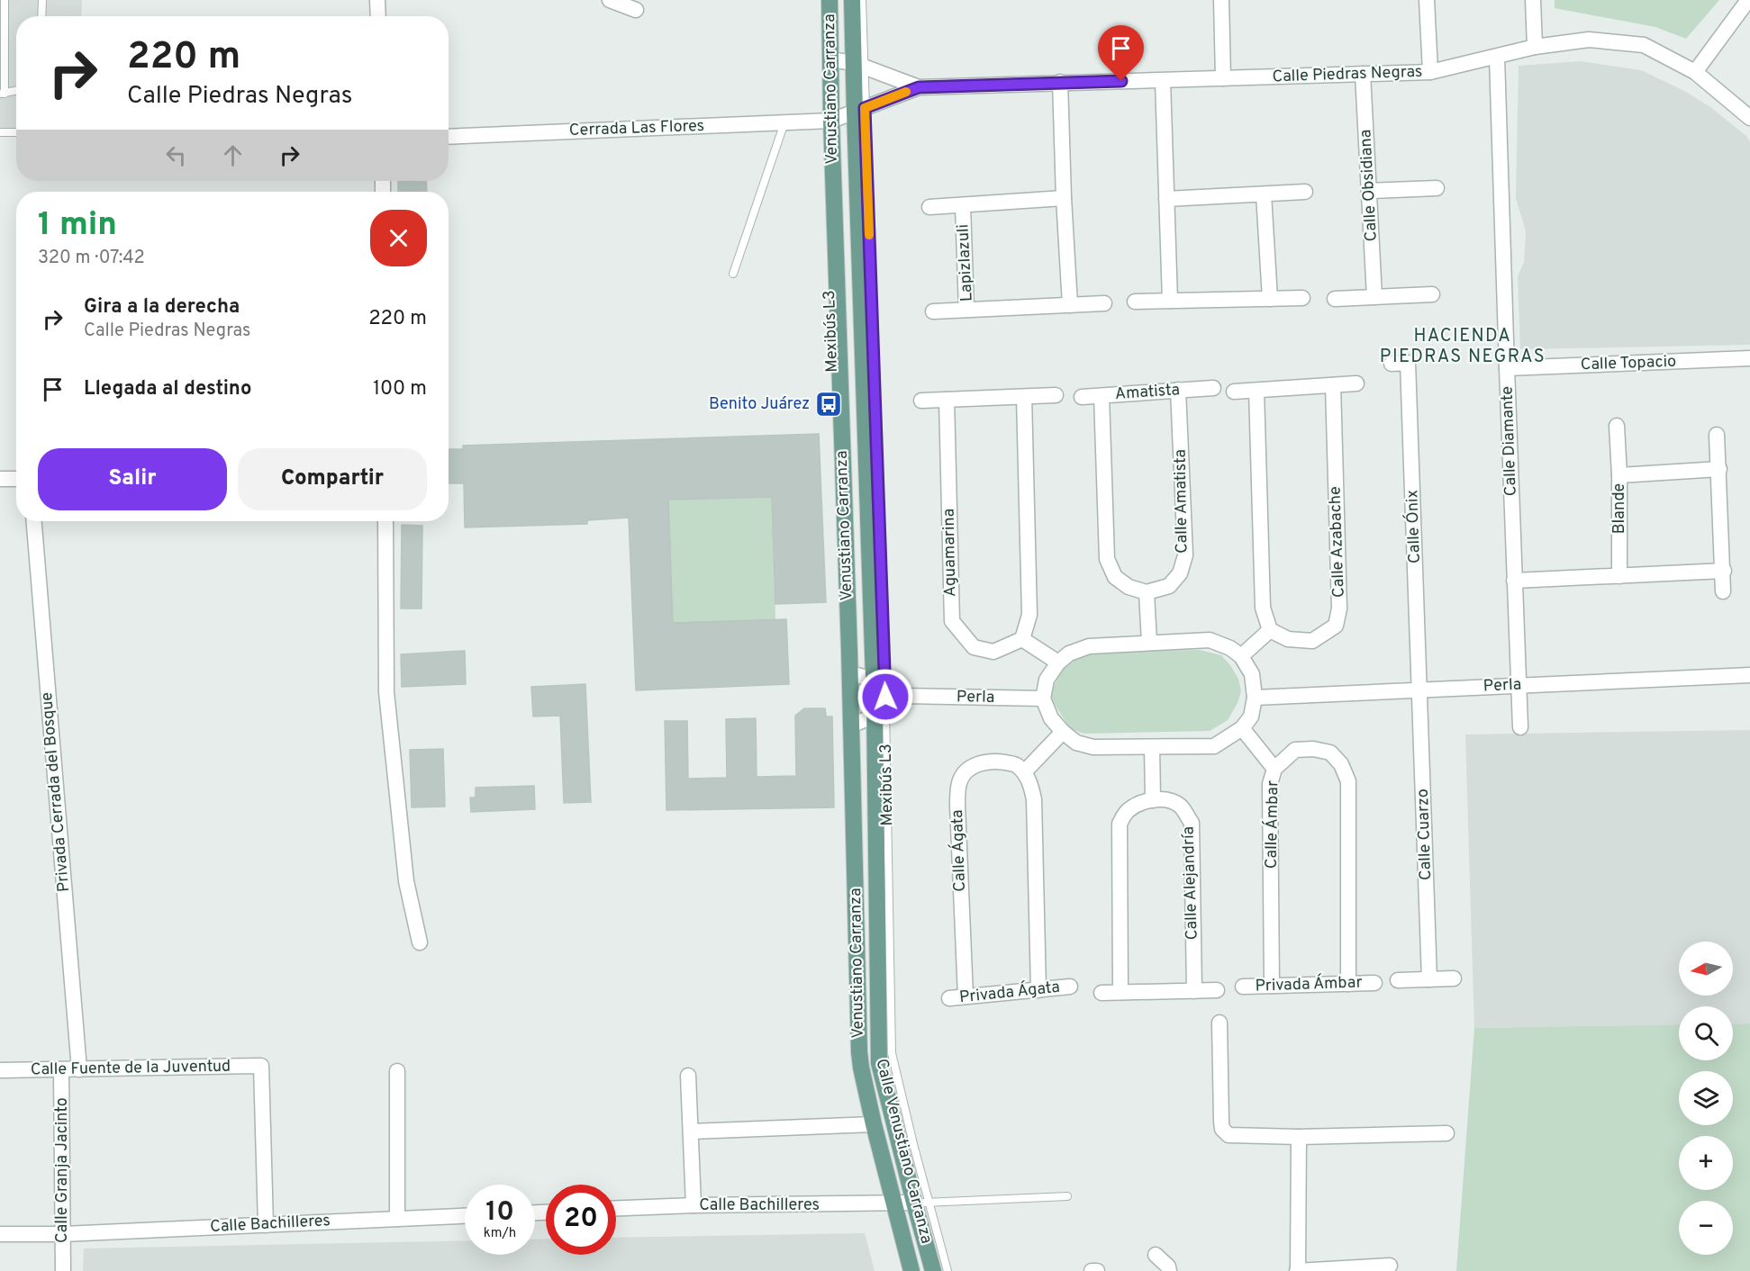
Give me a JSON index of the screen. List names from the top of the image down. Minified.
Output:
{"streets":{"main road":["Venustiano Carranza","Calle Venustiano Carranza"],"street":["Calle Piedras Negras","Cerrada Las Flores","Calle Obsidiana","Lapizlazuli","Calle Topacio","Amatista","Calle Diamante","Calle Amatista","Blande","Calle Ónix","Calle Azabache","Aguamarina","Perla","Privada Cerrada del Bosque","Calle Ámbar","Calle Cuarzo","Calle Ágata","Calle Alejandría","Privada Ámbar","Privada Ágata","Calle Fuente de la Juventud","Calle Granja Jacinto","Calle Bachilleres"],"lane":["Mexibús L3"]},"crossings":[["Calle Piedras Negras","Venustiano Carranza"],["Calle Piedras Negras","Cerrada Las Flores"],["Calle Piedras Negras","Calle Obsidiana"],["Calle Piedras Negras","Mexibús L3"],["Calle Piedras Negras","Calle Diamante"],["Venustiano Carranza","Cerrada Las Flores"],["Venustiano Carranza","Mexibús L3"],["Venustiano Carranza","Perla"],["Venustiano Carranza","Calle Venustiano Carranza"],["Cerrada Las Flores","Mexibús L3"],["Mexibús L3","Calle Venustiano Carranza"],["Mexibús L3","Calle Bachilleres"],["Calle Topacio","Calle Diamante"],["Amatista","Calle Amatista"],["Calle Diamante","Perla"],["Calle Ónix","Perla"],["Calle Ónix","Calle Cuarzo"],["Perla","Calle Cuarzo"],["Privada Cerrada del Bosque","Calle Fuente de la Juventud"],["Calle Ámbar","Privada Ámbar"],["Calle Ágata","Privada Ágata"],["Calle Fuente de la Juventud","Calle Granja Jacinto"],["Calle Fuente de la Juventud","Calle Bachilleres"],["Calle Venustiano Carranza","Calle Bachilleres"],["Calle Granja Jacinto","Calle Bachilleres"]],"districts":["HACIENDA PIEDRAS NEGRAS"],"places":{"bus stop":["Benito Juárez"]},"north":"left","page":{"turn":["220 m","Calle Piedras Negras"],"heading":["1 min","320 m · 07:42"],"list":[{"name":"Gira a la derecha","note":"Calle Piedras Negras","value":"220 m"},{"name":"Llegada al destino","value":"100 m"}],"buttons":["Salir","Compartir"],"map_buttons":["+","−"],"speed":"10 km/h","limit":"20"}}
